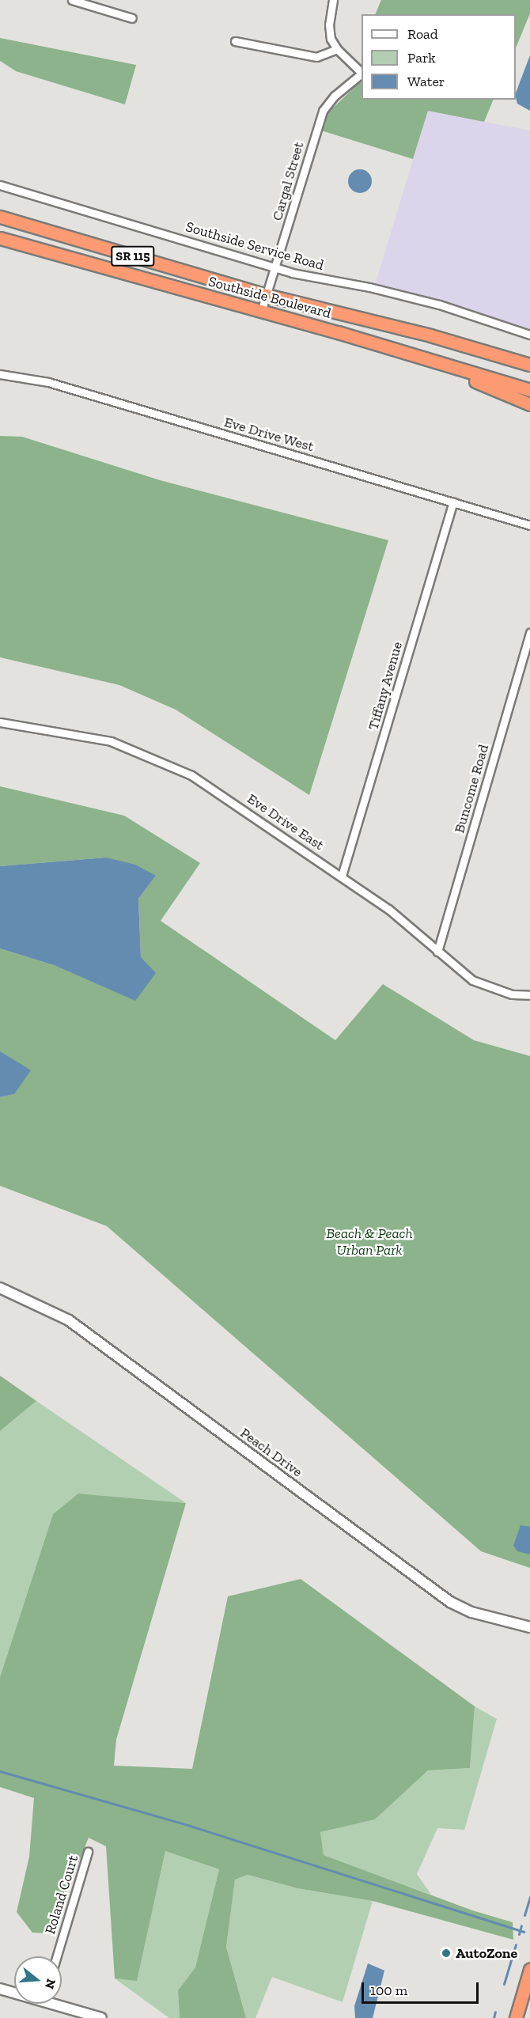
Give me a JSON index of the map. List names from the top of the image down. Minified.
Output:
{"streets":{"highway":["SR 115","Southside Boulevard"],"street":["Cargal Street","Southside Service Road","Eve Drive West","Tiffany Avenue","Buncome Road","Eve Drive East","Peach Drive","Roland Court"]},"crossings":[["Cargal Street","Southside Service Road"],["Cargal Street","Southside Boulevard"],["Eve Drive West","Tiffany Avenue"],["Tiffany Avenue","Eve Drive East"],["Buncome Road","Eve Drive East"]],"parks":["Beach & Peach Urban Park"],"places":["AutoZone"],"legend":["Road","Park","Water"],"scale_bar":"100 m","north":"right"}
